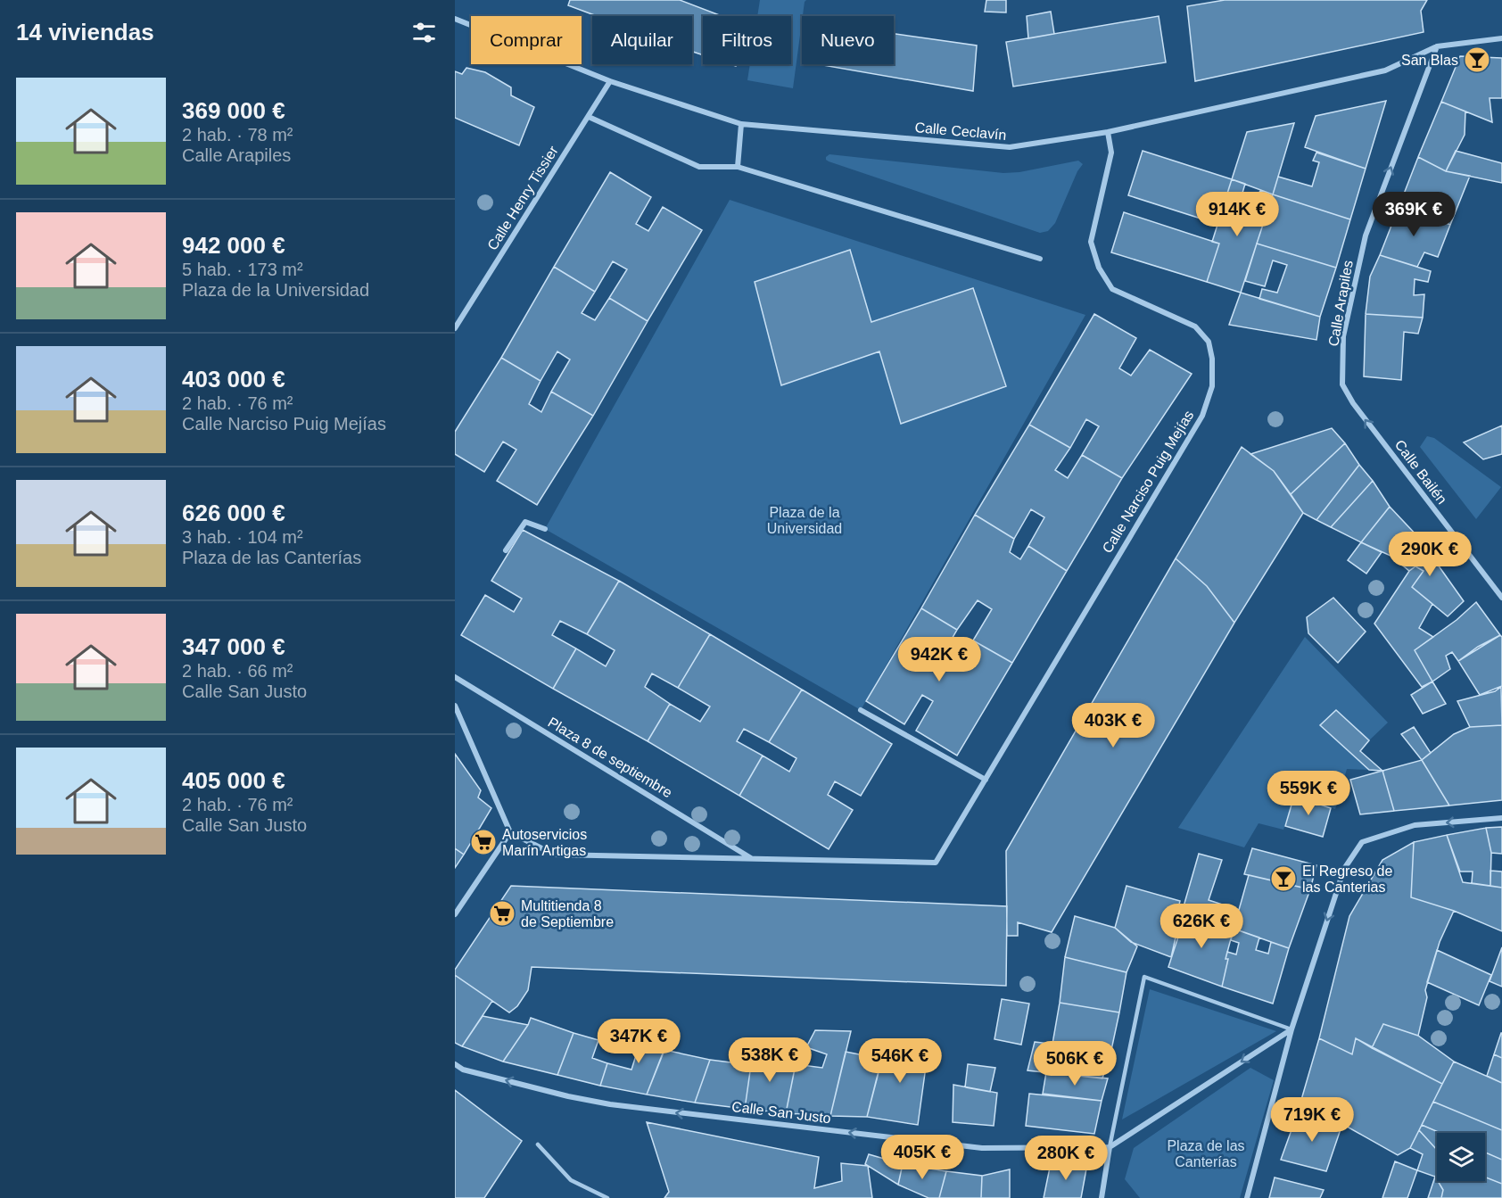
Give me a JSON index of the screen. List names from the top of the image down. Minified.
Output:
{"streets":{"street":["Calle Ceclavín","Calle Henry Tissier","Calle Arapiles","Calle Bailén","Calle Narciso Puig Mejías","Plaza 8 de septiembre","Calle San Justo"]},"crossings":[["Calle Ceclavín","Calle Henry Tissier"],["Calle Ceclavín","Calle Arapiles"],["Calle Ceclavín","Calle Narciso Puig Mejías"],["Calle Arapiles","Calle Bailén"],["Calle Narciso Puig Mejías","Plaza 8 de septiembre"]],"one_way":["Calle Arapiles","Calle Bailén","Calle San Justo"],"parks":["Plaza de la Universidad","Plaza de las Canterías"],"places":{"bar":["San Blas","El Regreso de las Canterias"],"supermarket":["Autoservicios Marín Artigas","Multitienda 8 de Septiembre"]},"page":{"heading":"14 viviendas","chip":["Comprar","Alquilar","Filtros","Nuevo"],"list":[{"name":"369 000 €","note":"2 hab. · 78 m² · Calle Arapiles"},{"name":"942 000 €","note":"5 hab. · 173 m² · Plaza de la Universidad"},{"name":"403 000 €","note":"2 hab. · 76 m² · Calle Narciso Puig Mejías"},{"name":"626 000 €","note":"3 hab. · 104 m² · Plaza de las Canterías"},{"name":"347 000 €","note":"2 hab. · 66 m² · Calle San Justo"},{"name":"405 000 €","note":"2 hab. · 76 m² · Calle San Justo"}],"price":["914K €","369K €","290K €","942K €","403K €","559K €","626K €","347K €","538K €","546K €","506K €","719K €","405K €","280K €"]}}
